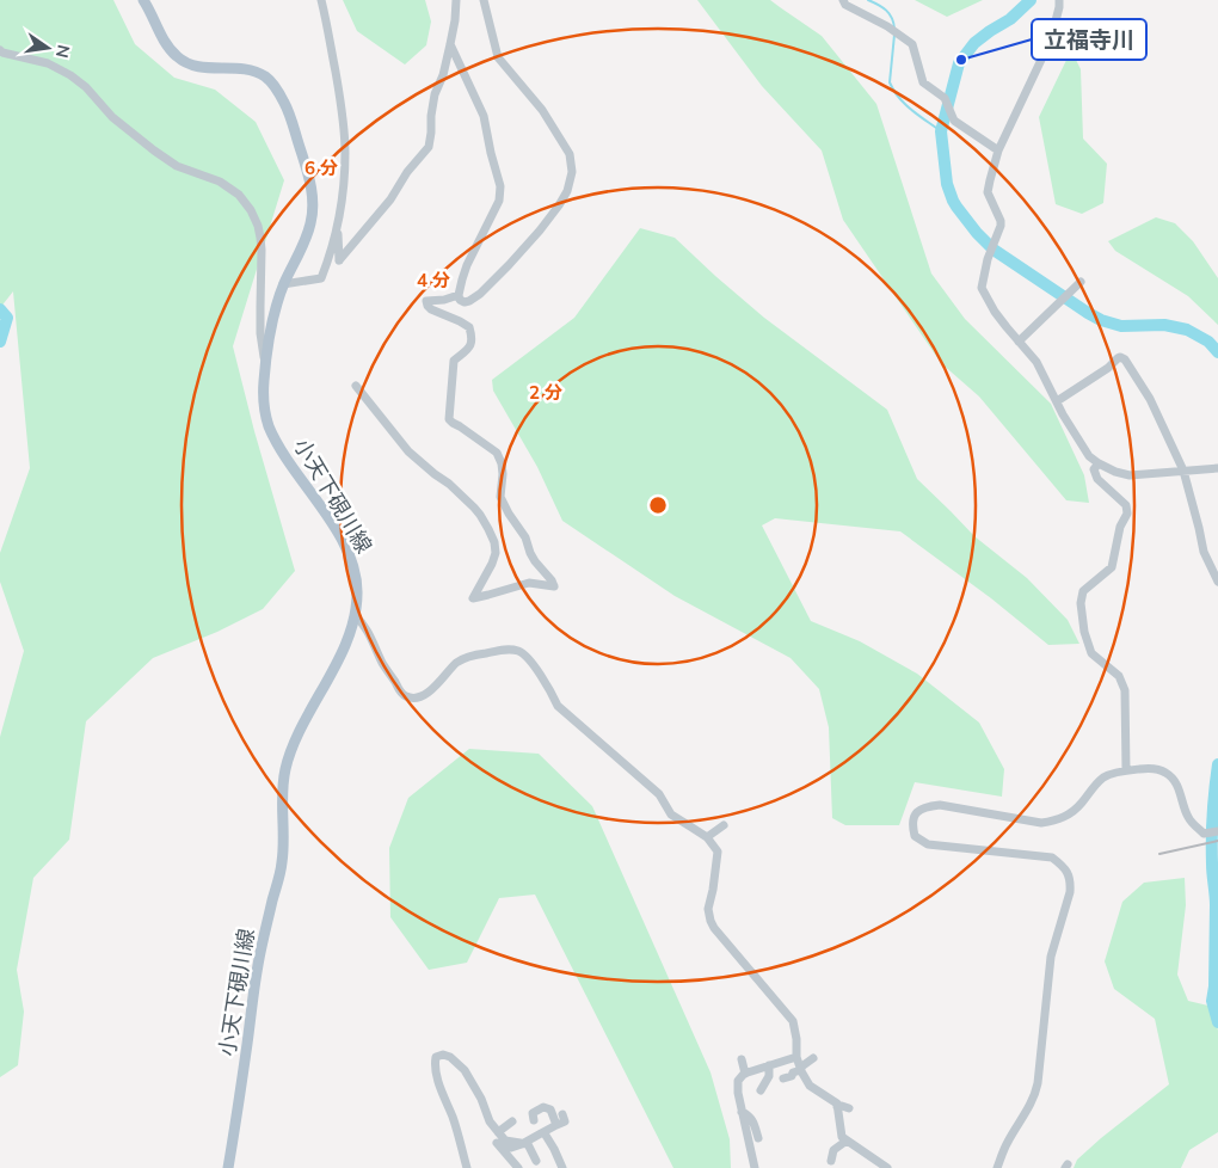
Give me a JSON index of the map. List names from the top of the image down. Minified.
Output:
{"streets":{"main road":["小天下硯川線"]},"places":["立福寺川"],"north":"right","rings":["6 分","4 分","2 分"]}
